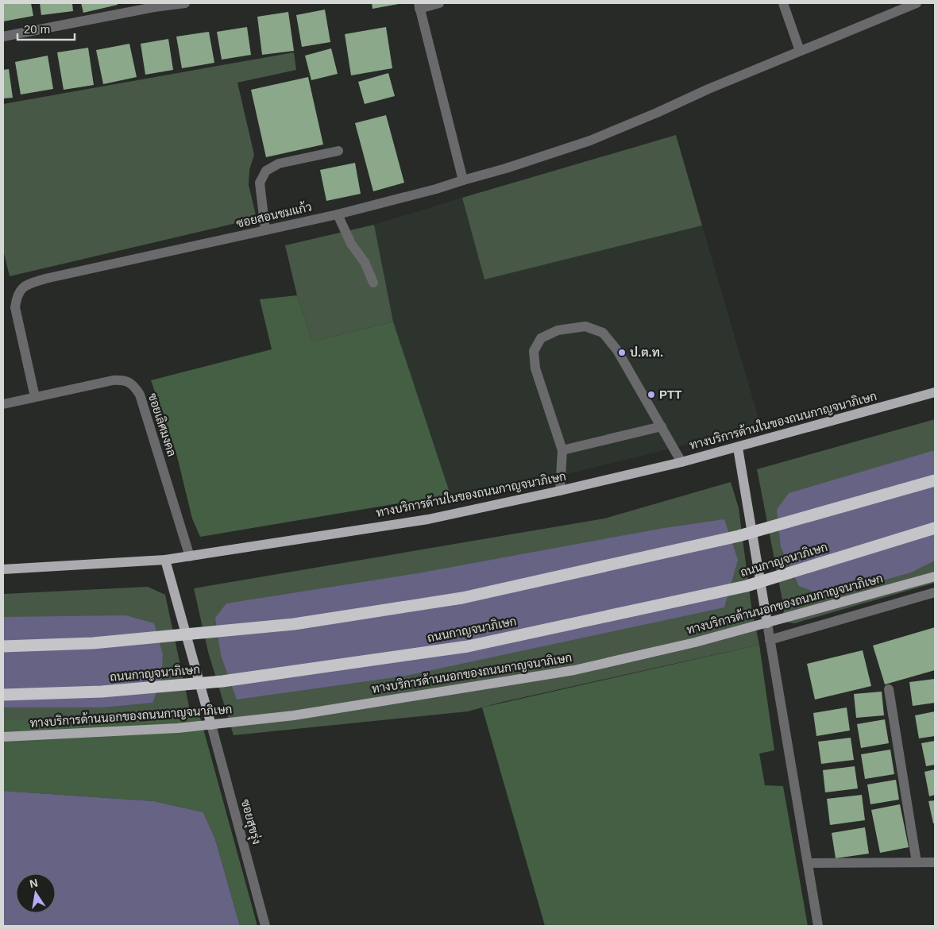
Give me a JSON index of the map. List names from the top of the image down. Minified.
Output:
{"streets":{"highway":["ถนนกาญจนาภิเษก"],"main road":["ทางบริการด้านในของถนนกาญจนาภิเษก","ทางบริการด้านนอกของถนนกาญจนาภิเษก"],"street":["ซอยสอนชมแก้ว","ซอยเลิศมงคล","ซอยสุขรุ่ง"]},"crossings":[["ซอยสอนชมแก้ว","ซอยเลิศมงคล"],["ทางบริการด้านในของถนนกาญจนาภิเษก","ซอยเลิศมงคล"],["ทางบริการด้านนอกของถนนกาญจนาภิเษก","ซอยสุขรุ่ง"]],"places":["ป.ต.ท.","PTT"],"scale_bar":"20 m","north":"top"}
